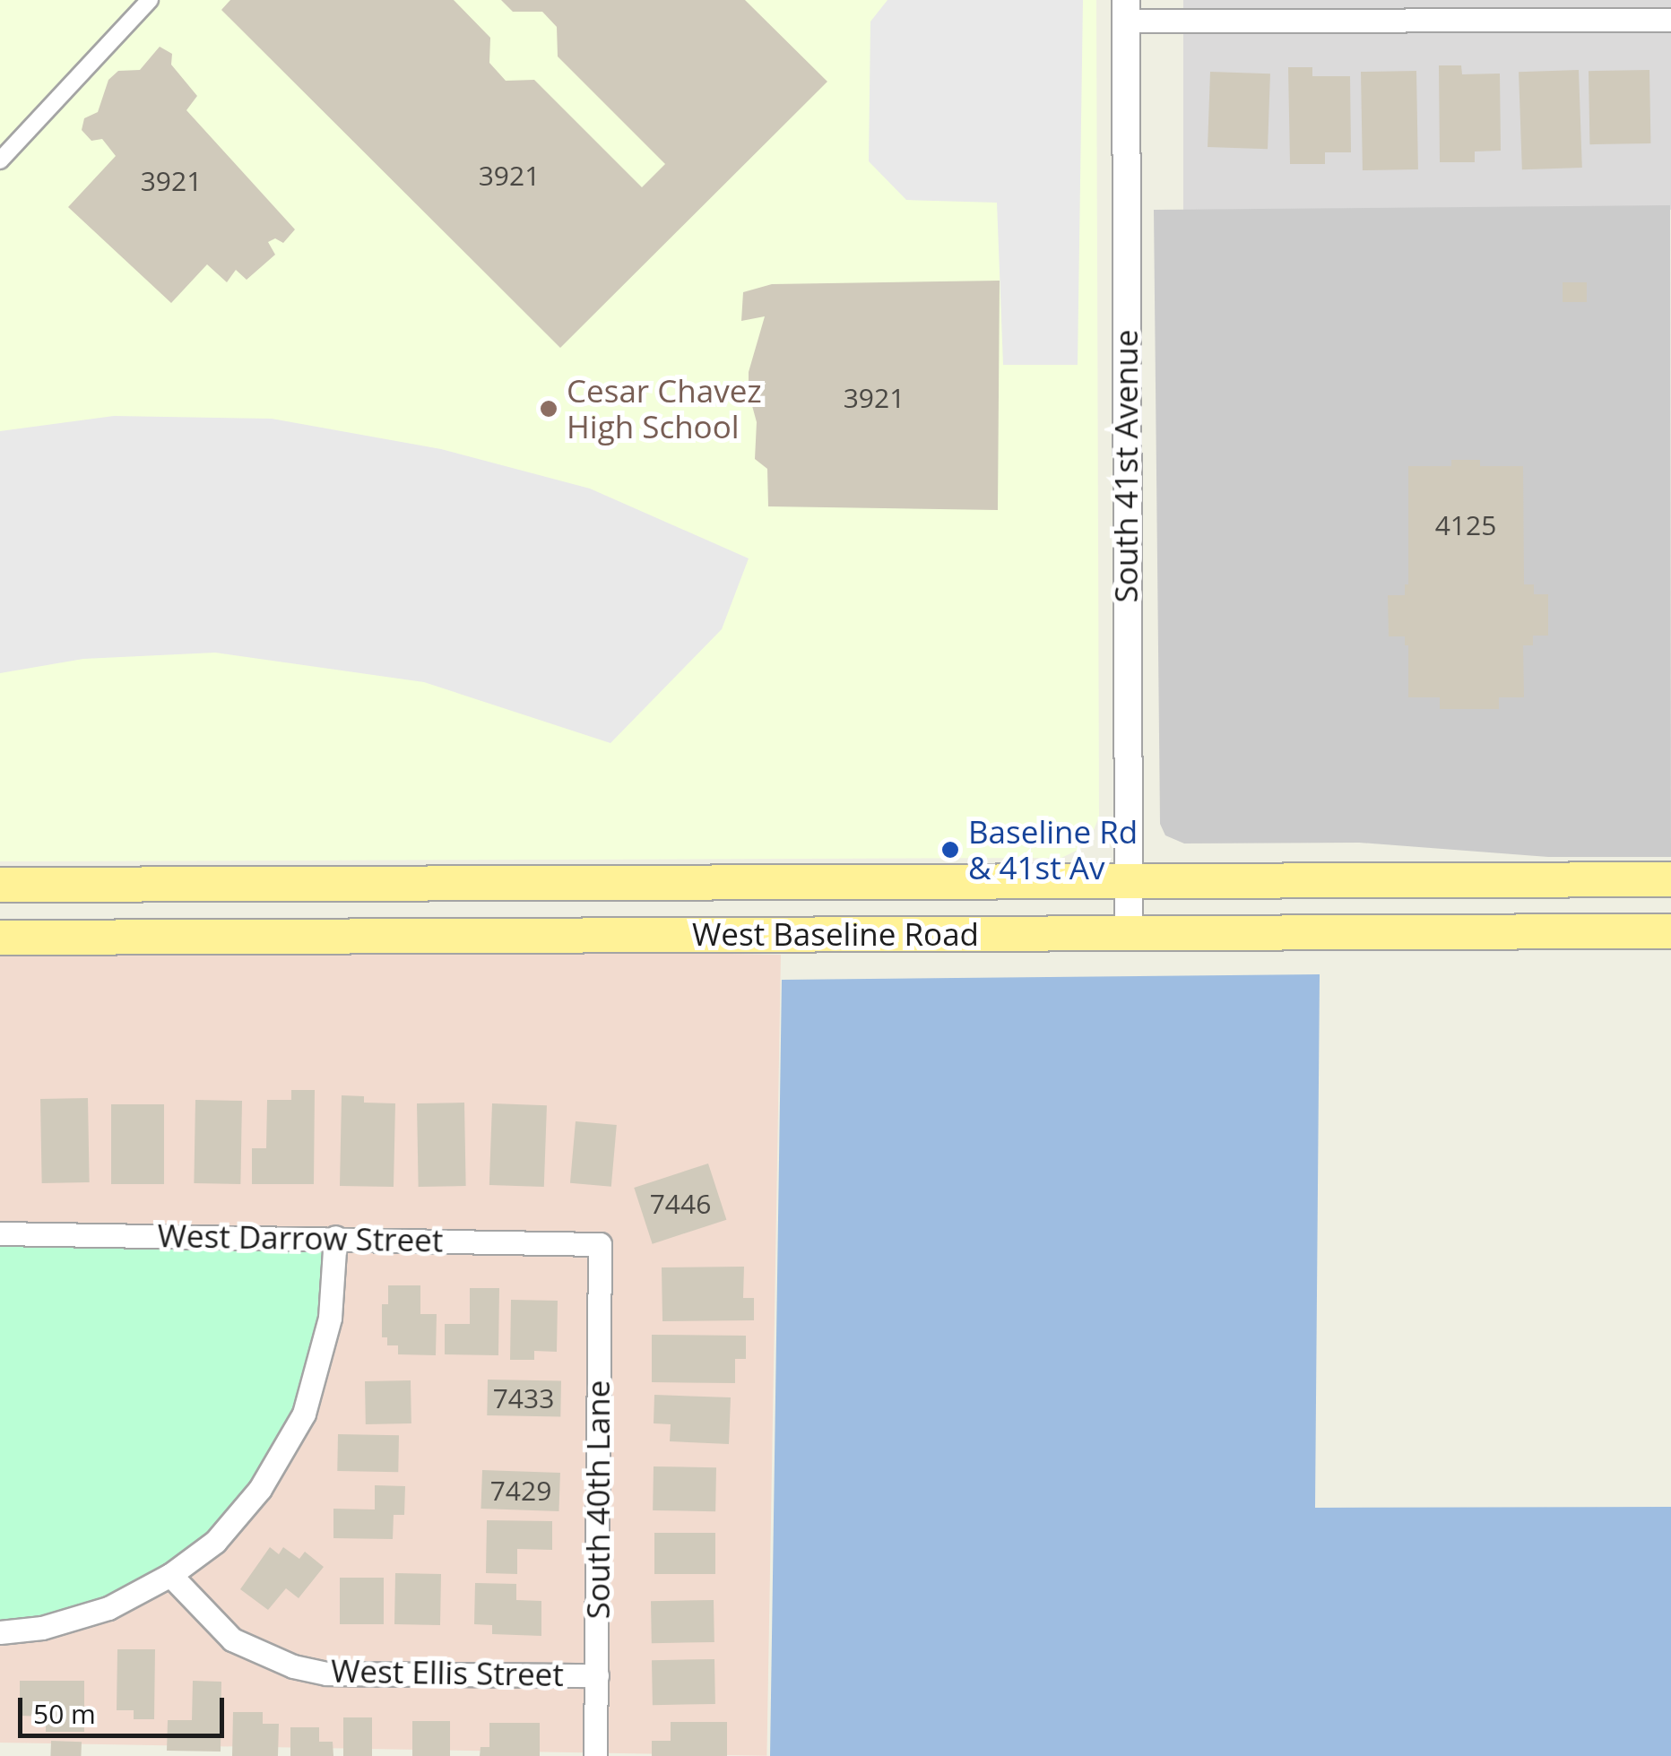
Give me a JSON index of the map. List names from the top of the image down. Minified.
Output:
{"streets":{"main road":["West Baseline Road"],"street":["South 41st Avenue","West Darrow Street","South 40th Lane","West Ellis Street"]},"crossings":[["South 41st Avenue","West Baseline Road"],["West Darrow Street","South 40th Lane"],["South 40th Lane","West Ellis Street"]],"places":["Cesar Chavez High School","Baseline Rd & 41st Av"],"house_numbers":["3921","3921","3921","4125","7446","7433","7429"],"scale_bar":"50 m"}
